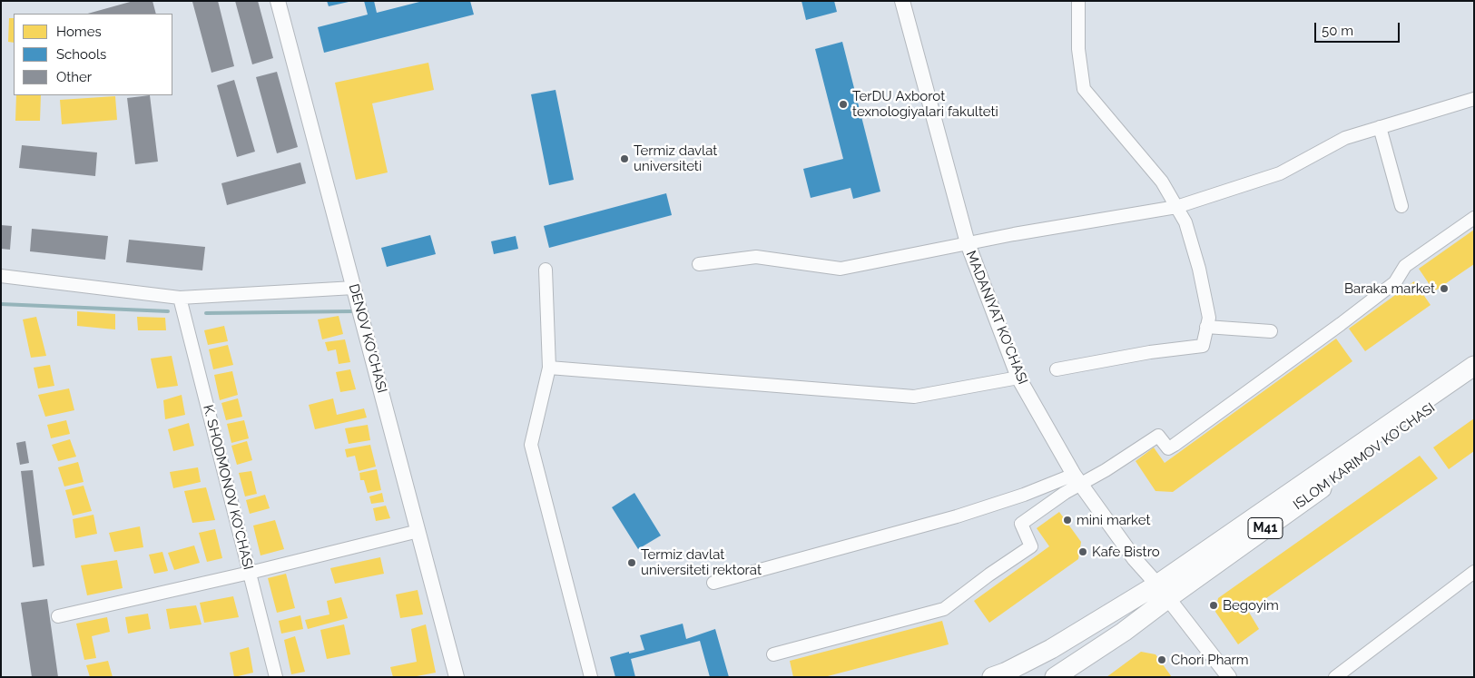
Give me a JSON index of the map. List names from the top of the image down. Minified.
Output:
{"streets":{"main road":["ISLOM KARIMOV KO'CHASI","M41"],"street":["MADANIYAT KO'CHASI","DENOV KO'CHASI","K. SHODMONOV KO'CHASI"]},"crossings":[["MADANIYAT KO'CHASI","ISLOM KARIMOV KO'CHASI"]],"places":["TerDU Axborot texnologiyalari fakulteti","Termiz davlat universiteti","Baraka market","mini market","Kafe Bistro","Termiz davlat universiteti rektorat","Begoyim","Chori Pharm"],"legend":["Homes","Schools","Other"],"scale_bar":"50 m"}
